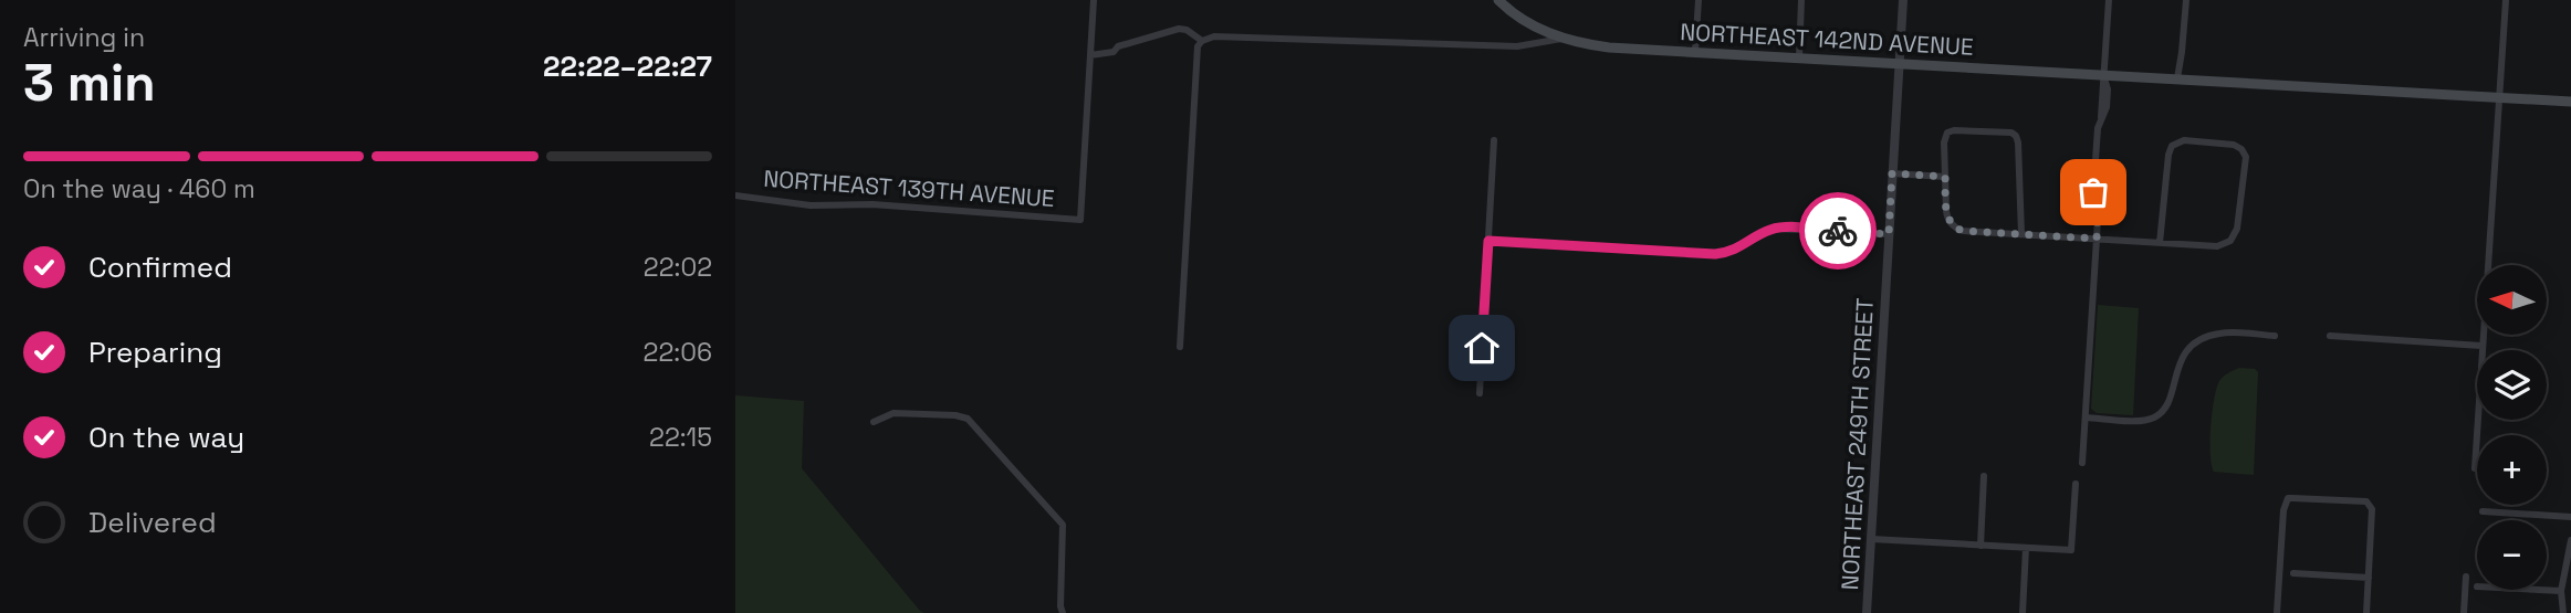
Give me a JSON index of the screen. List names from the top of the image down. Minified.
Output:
{"streets":{"main road":["NORTHEAST 142ND AVENUE"],"street":["NORTHEAST 139TH AVENUE","NORTHEAST 249TH STREET"]},"crossings":[["NORTHEAST 142ND AVENUE","NORTHEAST 139TH AVENUE"],["NORTHEAST 142ND AVENUE","NORTHEAST 249TH STREET"]],"north":"left","page":{"heading":["3 min","Arriving in","22:22–22:27"],"bar":"On the way · 460 m","list":[["Confirmed","22:02"],["Preparing","22:06"],["On the way","22:15"],"Delivered"],"map_buttons":["+","−"]}}
